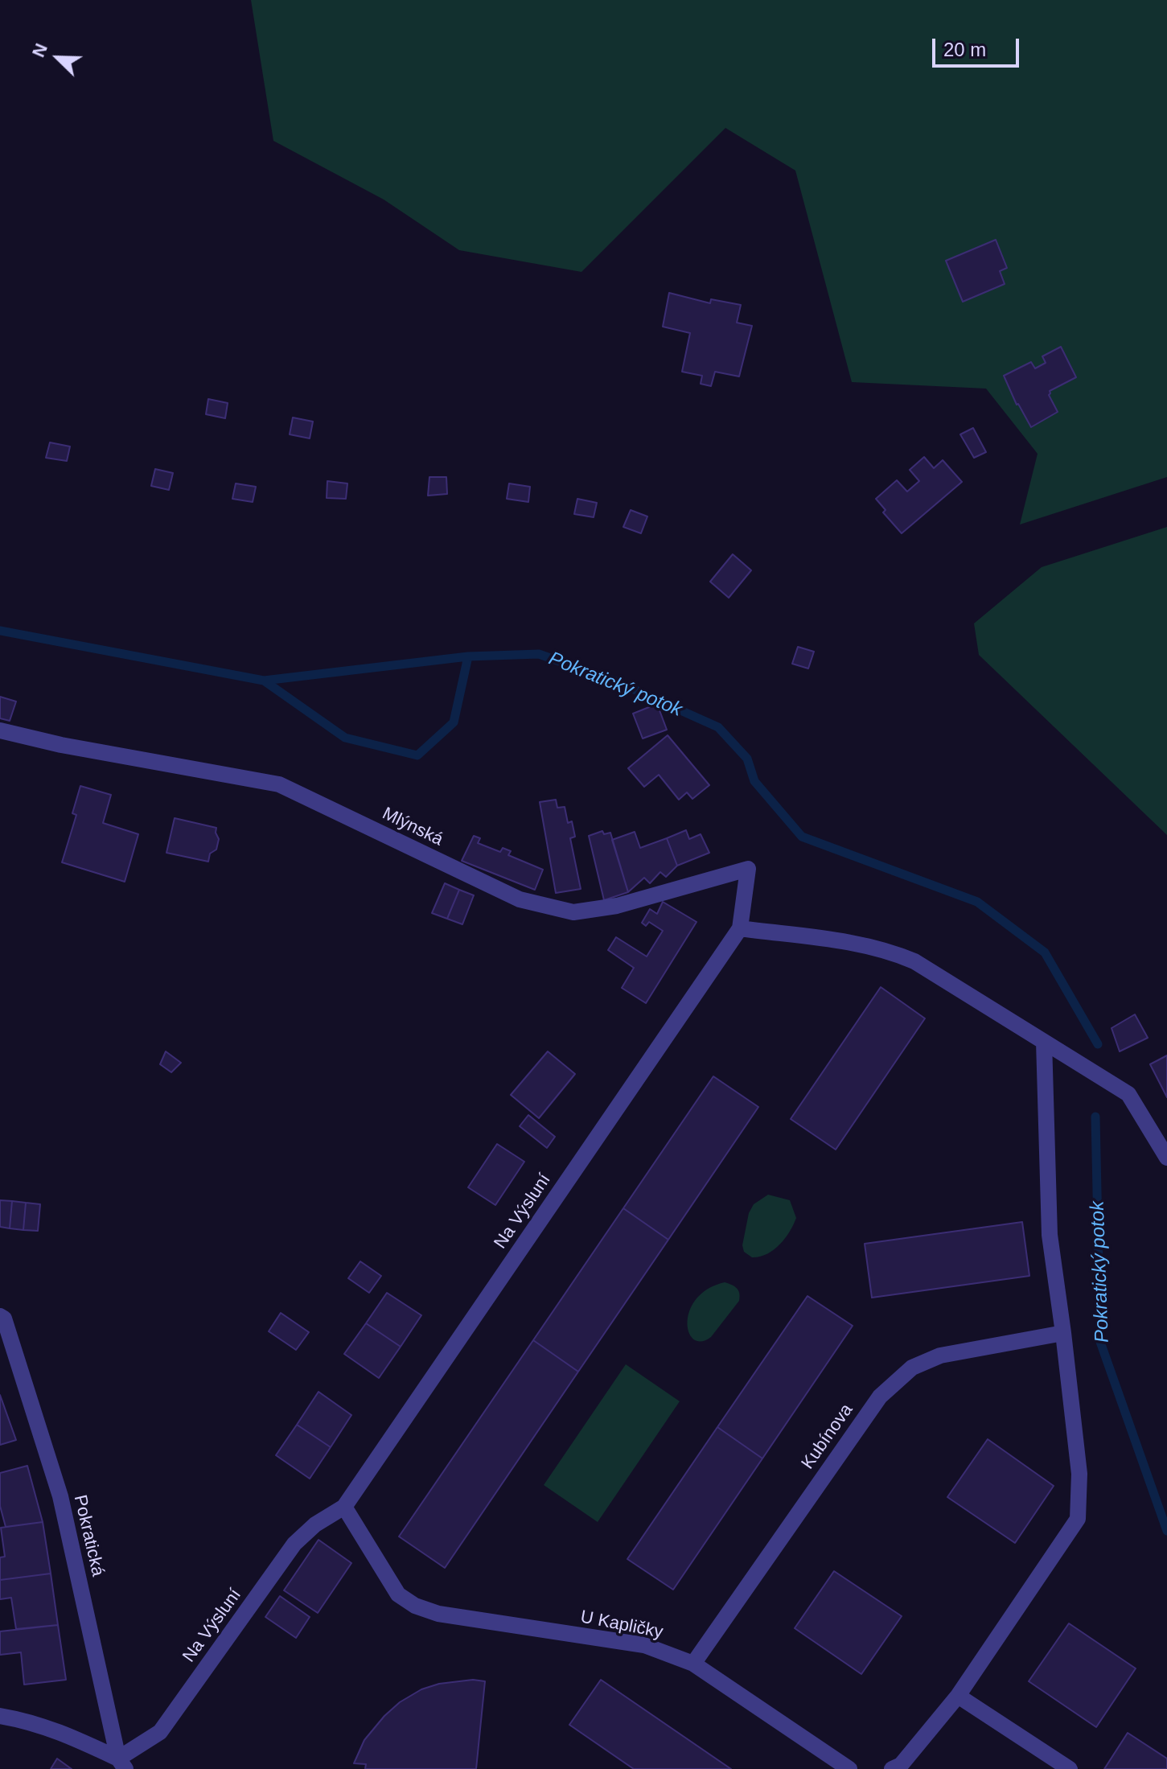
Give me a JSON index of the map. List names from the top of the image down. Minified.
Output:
{"streets":{"street":["Mlýnská","Na Výsluní","Kubínova","Pokratická","U Kapličky"]},"crossings":[["Mlýnská","Na Výsluní"],["Na Výsluní","Pokratická"],["Na Výsluní","U Kapličky"],["Kubínova","U Kapličky"]],"water":["Pokratický potok"],"scale_bar":"20 m","north":"top left"}
